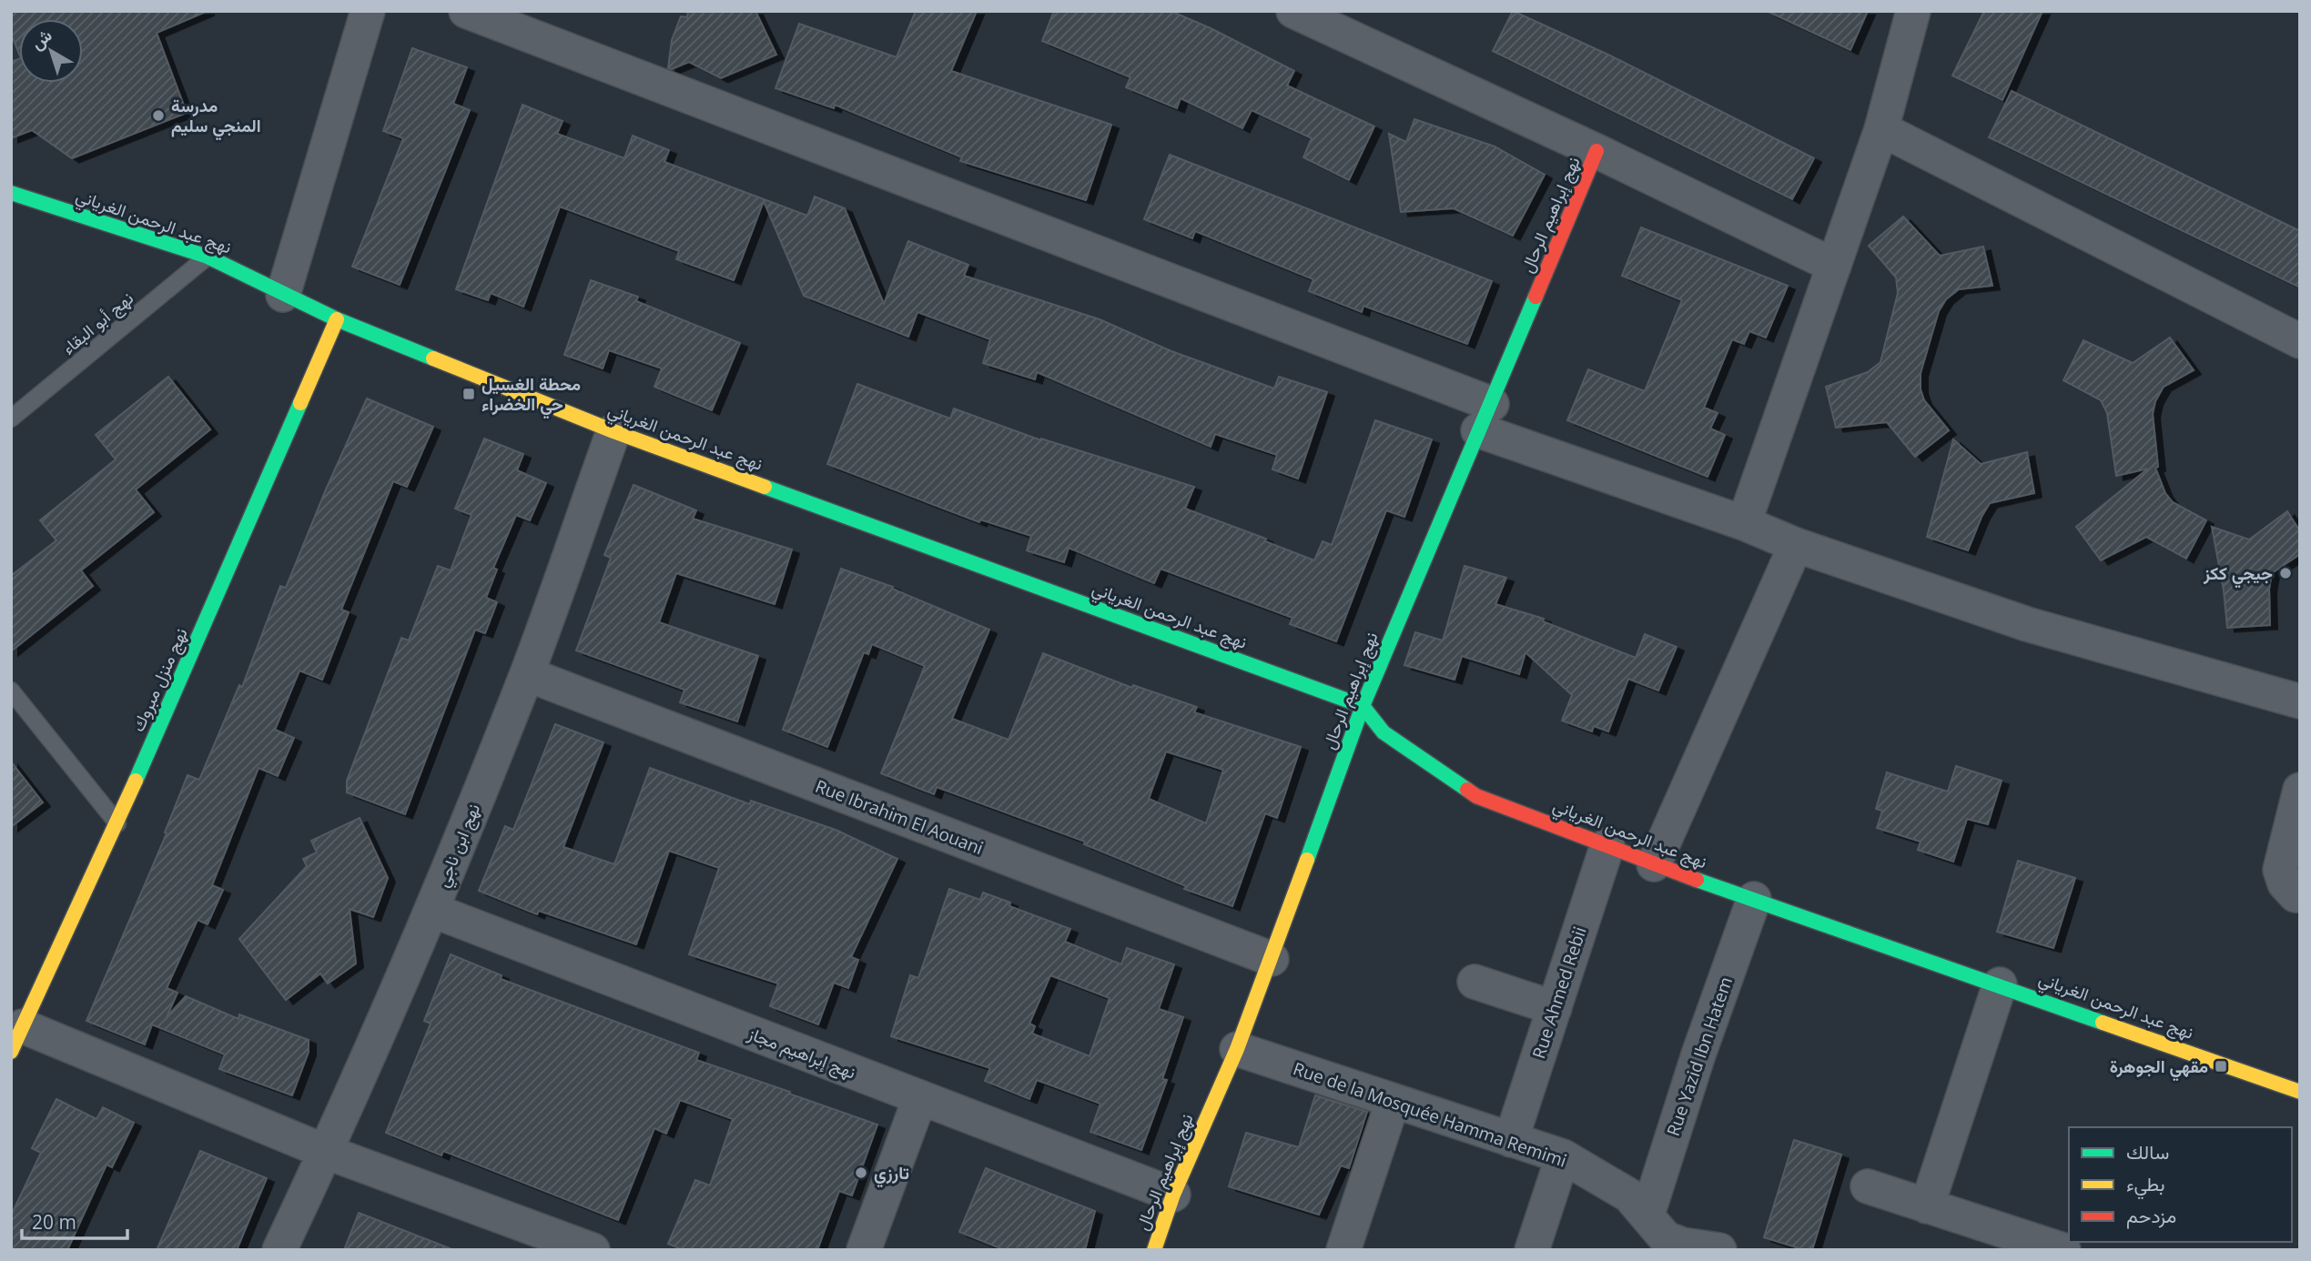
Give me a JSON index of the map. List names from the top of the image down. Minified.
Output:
{"streets":{"street":["نهج إبراهيم الرحال","نهج عبد الرحمن الغرياني","نهج منزل مبروك","Rue Ibrahim El Aouani","نهج ابن ناجي","Rue Ahmed Rebii","نهج إبراهيم مجاز","Rue Yazid Ibn Hatem","Rue de la Mosquée Hamma Remimi"],"lane":["نهج أبو البقاء"]},"crossings":[["نهج إبراهيم الرحال","نهج عبد الرحمن الغرياني"],["نهج إبراهيم الرحال","Rue Ibrahim El Aouani"],["نهج إبراهيم الرحال","نهج إبراهيم مجاز"],["نهج إبراهيم الرحال","Rue de la Mosquée Hamma Remimi"],["نهج عبد الرحمن الغرياني","نهج أبو البقاء"],["نهج عبد الرحمن الغرياني","نهج منزل مبروك"],["نهج عبد الرحمن الغرياني","نهج ابن ناجي"],["نهج عبد الرحمن الغرياني","Rue Ahmed Rebii"],["نهج عبد الرحمن الغرياني","Rue Yazid Ibn Hatem"],["Rue Ibrahim El Aouani","نهج ابن ناجي"],["نهج ابن ناجي","نهج إبراهيم مجاز"],["Rue Ahmed Rebii","Rue de la Mosquée Hamma Remimi"],["Rue Yazid Ibn Hatem","Rue de la Mosquée Hamma Remimi"]],"places":{"other":["مدرسة المنجي سليم","جيجي ككز","تارزي"],"transit":["محطة الغسيل حي الخضراء","مقهي الجوهرة"]},"legend":["سالك","بطيء","مزدحم"],"scale_bar":"20 m","north":"top left"}
